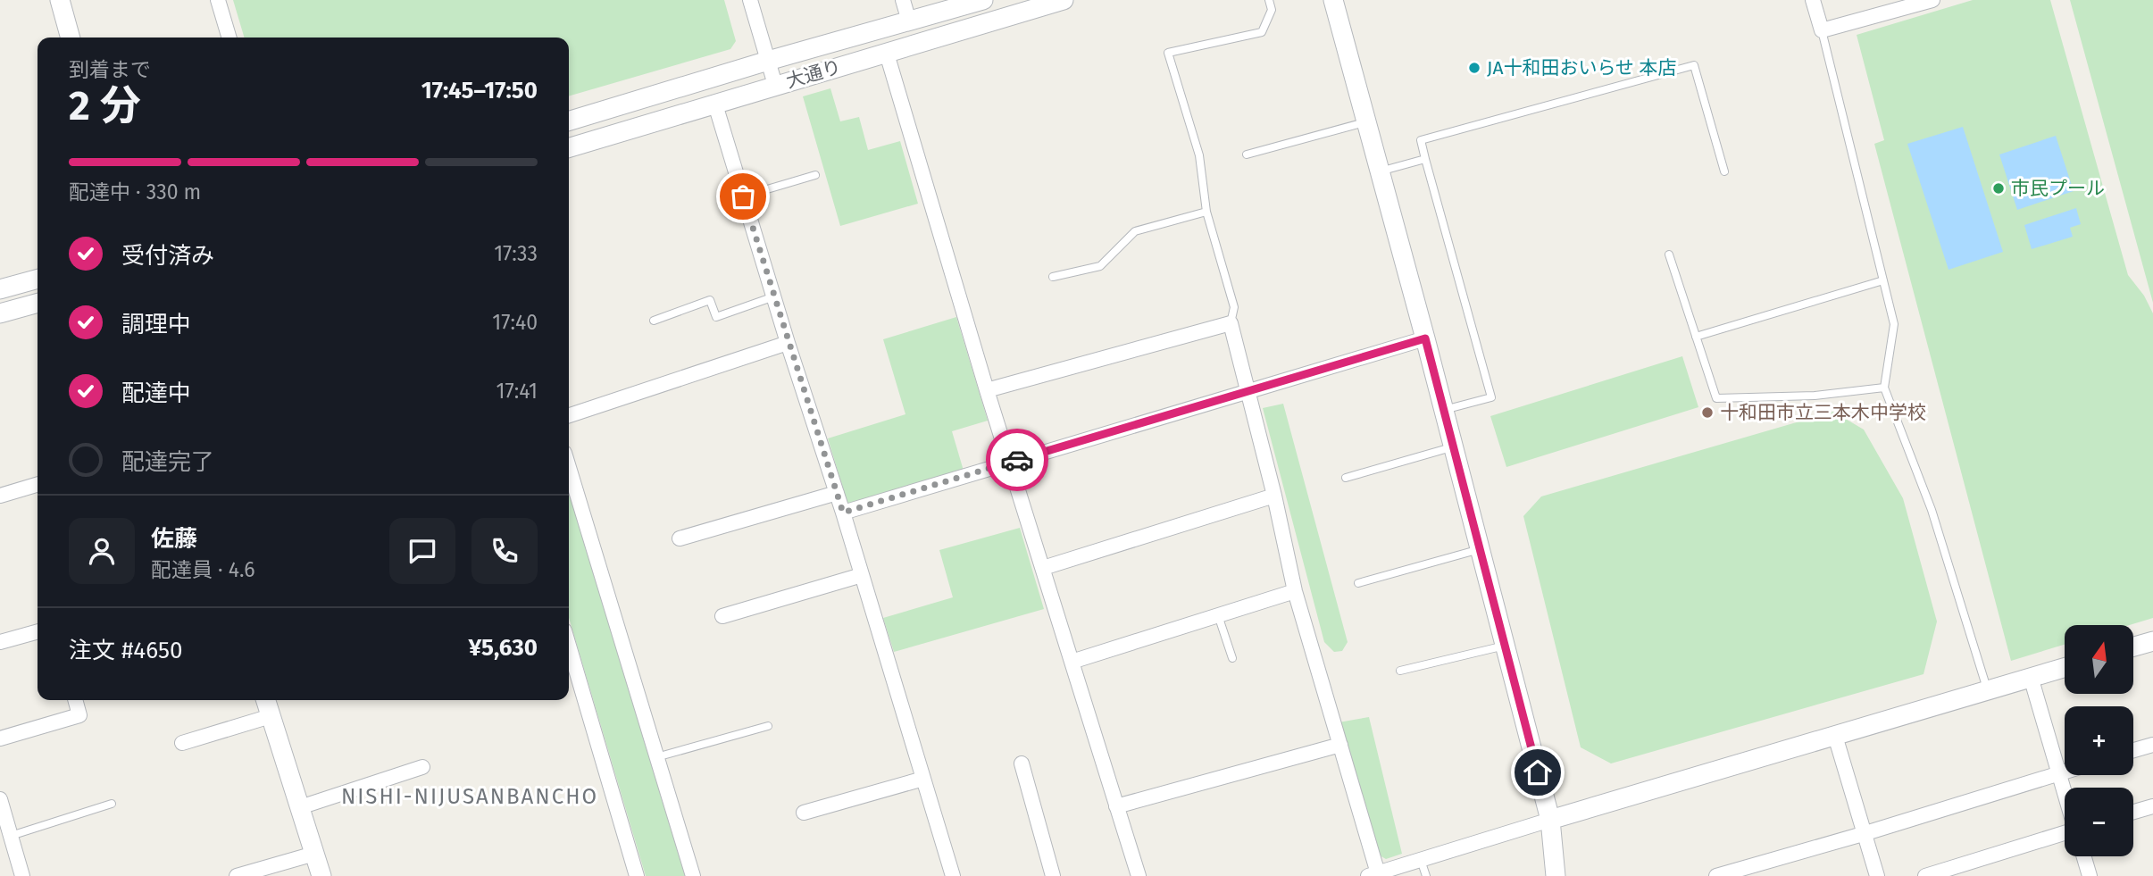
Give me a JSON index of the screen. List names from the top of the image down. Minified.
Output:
{"streets":{"street":["大通り"]},"districts":["NISHI-NIJUSANBANCHO"],"places":["JA十和田おいらせ 本店","市民プール","十和田市立三本木中学校"],"north":"top","page":{"heading":["2 分","到着まで","17:45–17:50"],"panel":["佐藤","配達員 · 4.6","注文 #4650","¥5,630"],"bar":"配達中 · 330 m","list":[["受付済み","17:33"],["調理中","17:40"],["配達中","17:41"],"配達完了"],"map_buttons":["+","−"]}}
